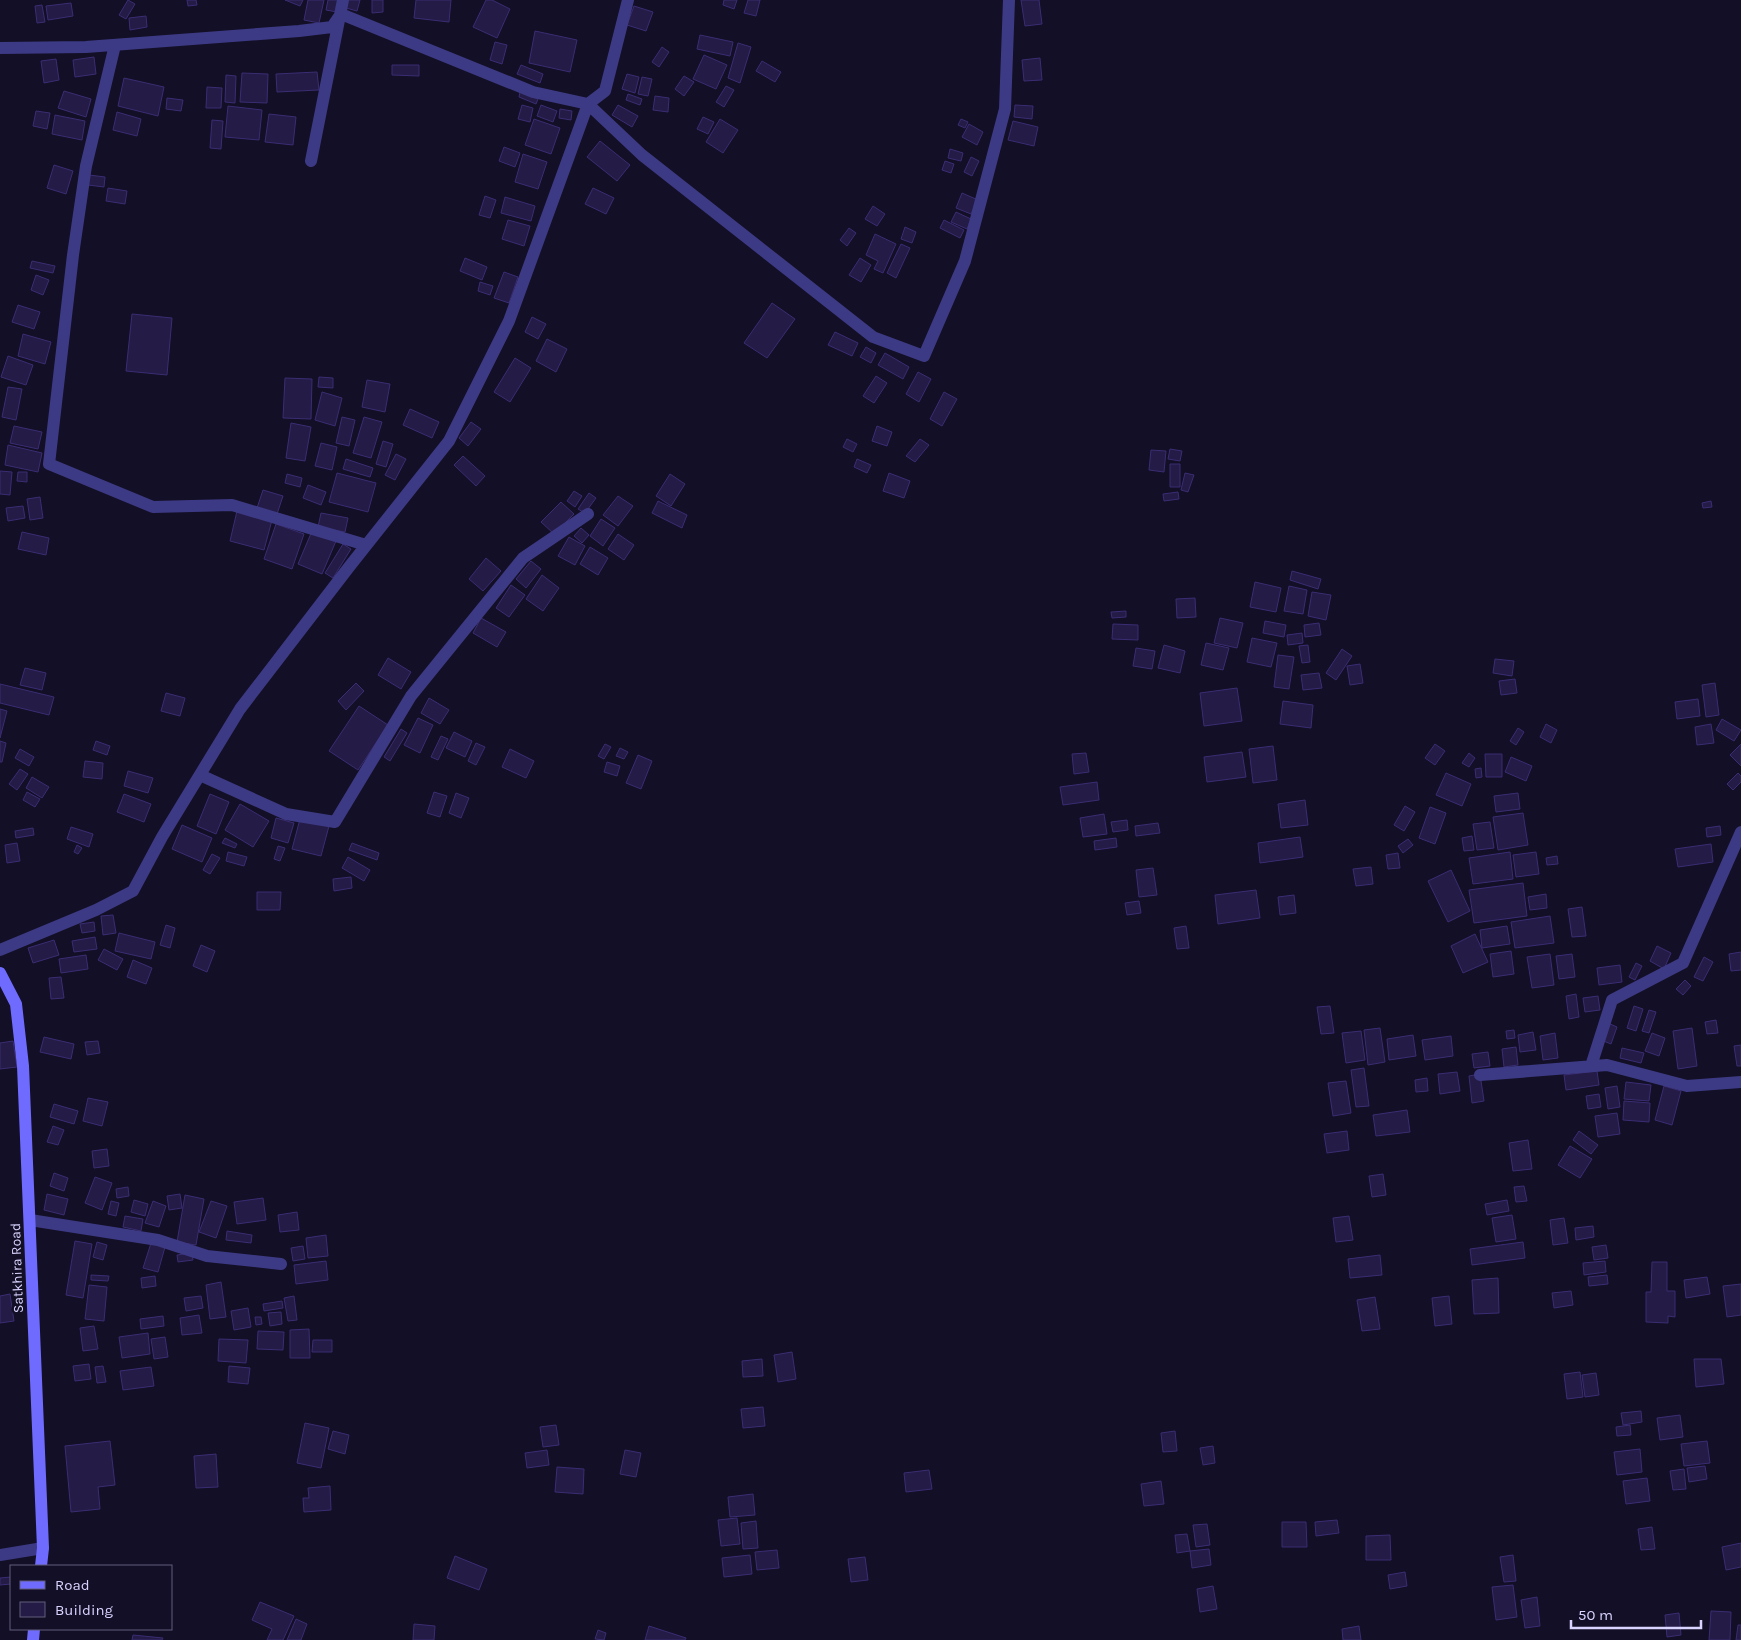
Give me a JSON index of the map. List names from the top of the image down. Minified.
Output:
{"streets":{"main road":["Satkhira Road"]},"legend":["Road","Building"],"scale_bar":"50 m"}
